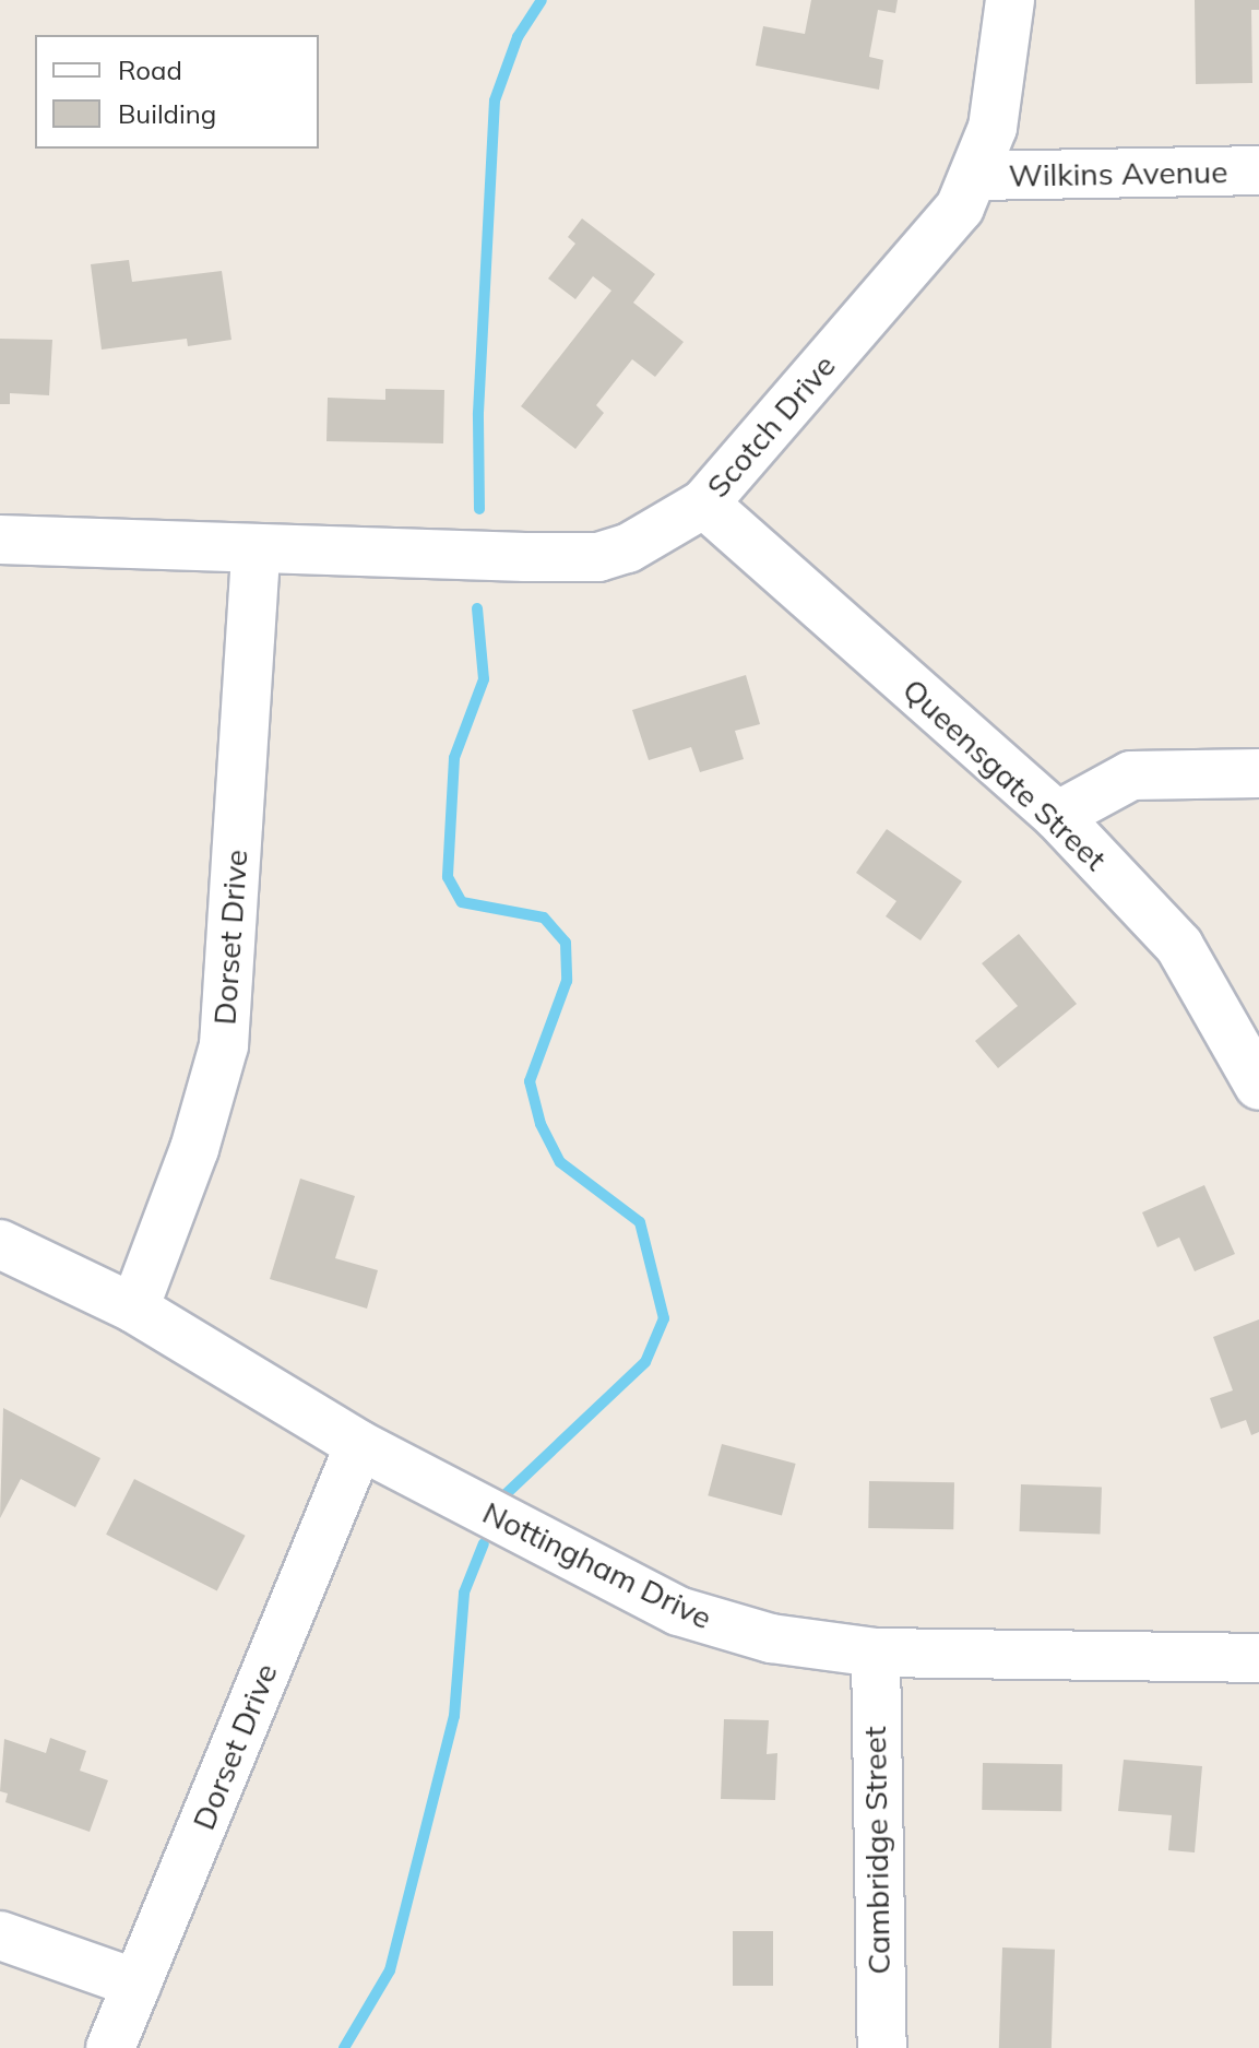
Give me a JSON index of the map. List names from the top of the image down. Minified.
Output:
{"streets":{"street":["Wilkins Avenue","Scotch Drive","Queensgate Street","Dorset Drive","Nottingham Drive","Cambridge Street"]},"crossings":[["Wilkins Avenue","Scotch Drive"],["Scotch Drive","Queensgate Street"],["Scotch Drive","Dorset Drive"],["Dorset Drive","Nottingham Drive"],["Nottingham Drive","Cambridge Street"]],"legend":["Road","Building"]}
